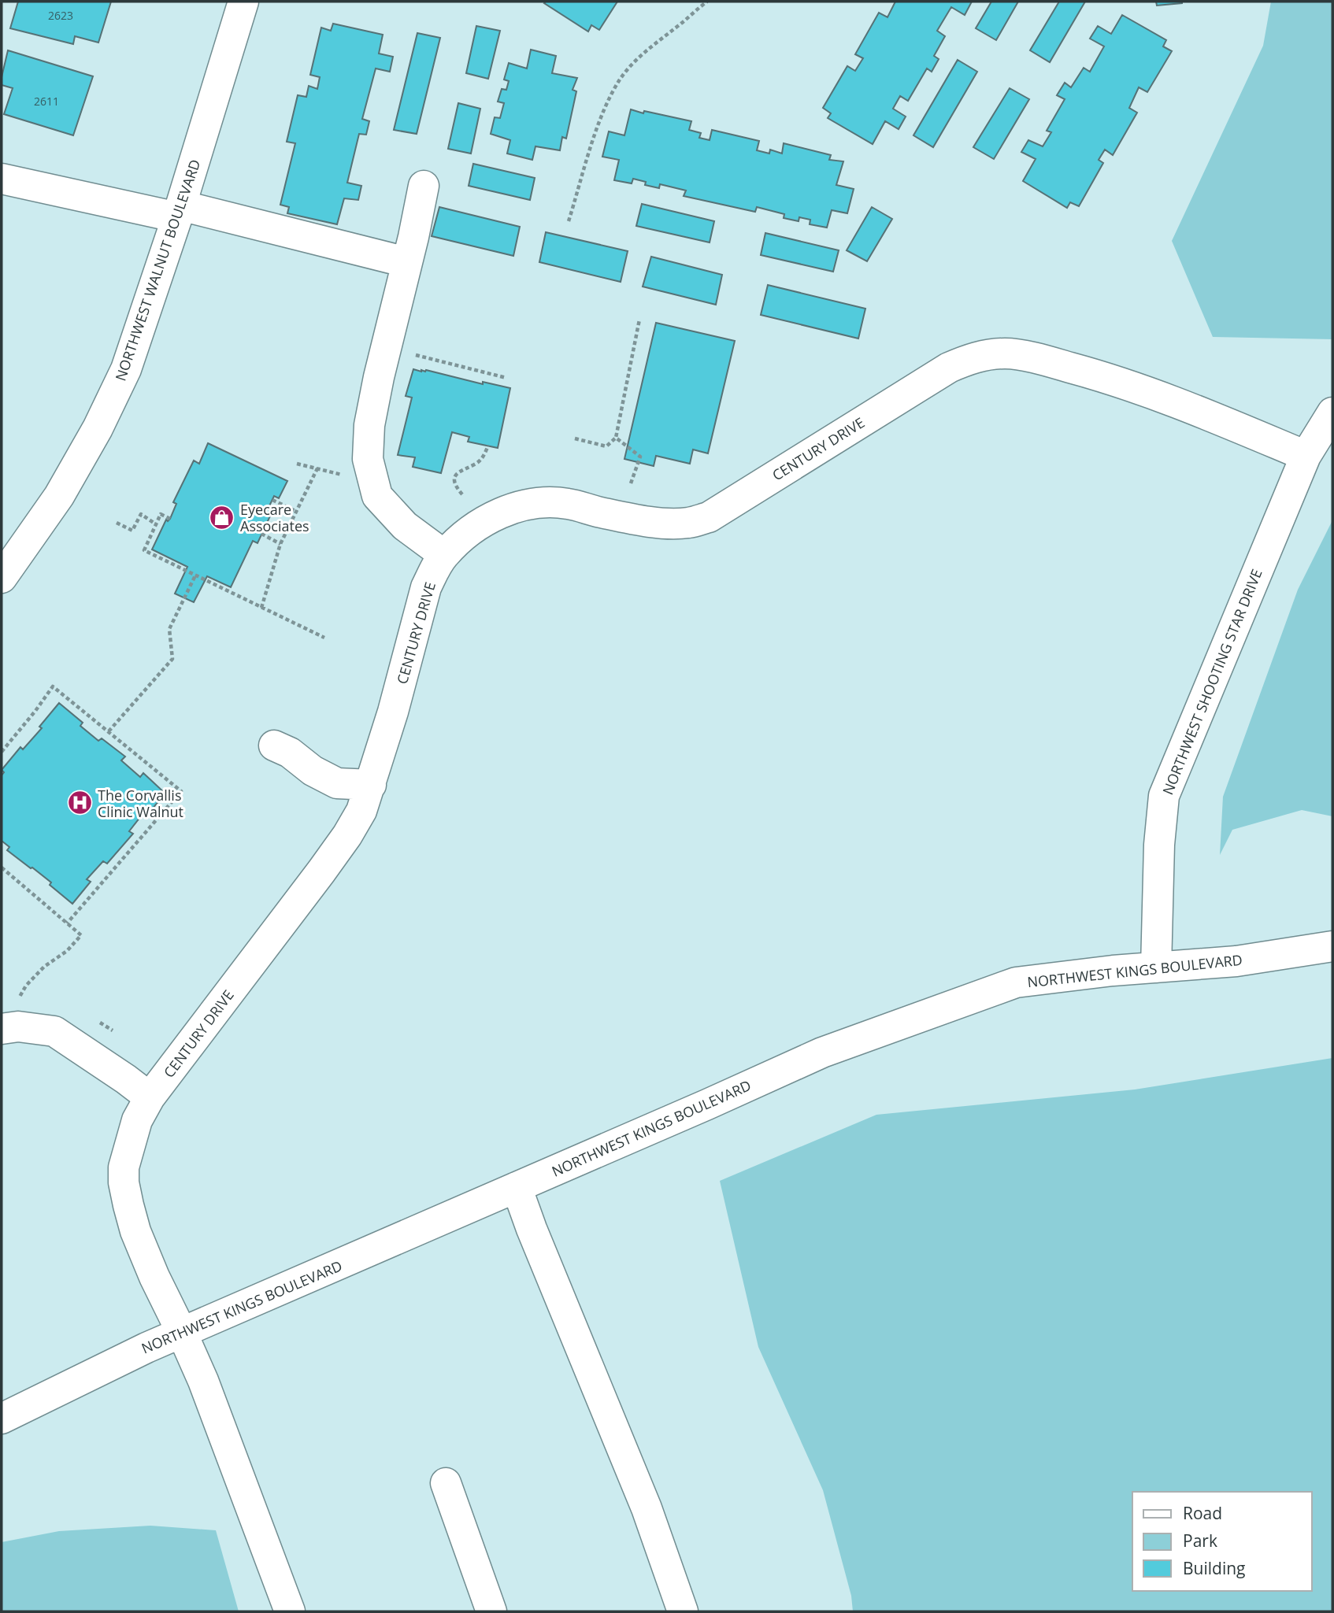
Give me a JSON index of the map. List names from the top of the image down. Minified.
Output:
{"streets":{"street":["NORTHWEST WALNUT BOULEVARD","CENTURY DRIVE","NORTHWEST SHOOTING STAR DRIVE","NORTHWEST KINGS BOULEVARD"]},"crossings":[["CENTURY DRIVE","NORTHWEST SHOOTING STAR DRIVE"],["CENTURY DRIVE","NORTHWEST KINGS BOULEVARD"],["NORTHWEST SHOOTING STAR DRIVE","NORTHWEST KINGS BOULEVARD"]],"places":{"shop":["Eyecare Associates"],"hospital":["The Corvallis Clinic Walnut"]},"house_numbers":["2623","2611"],"legend":["Road","Park","Building"]}
